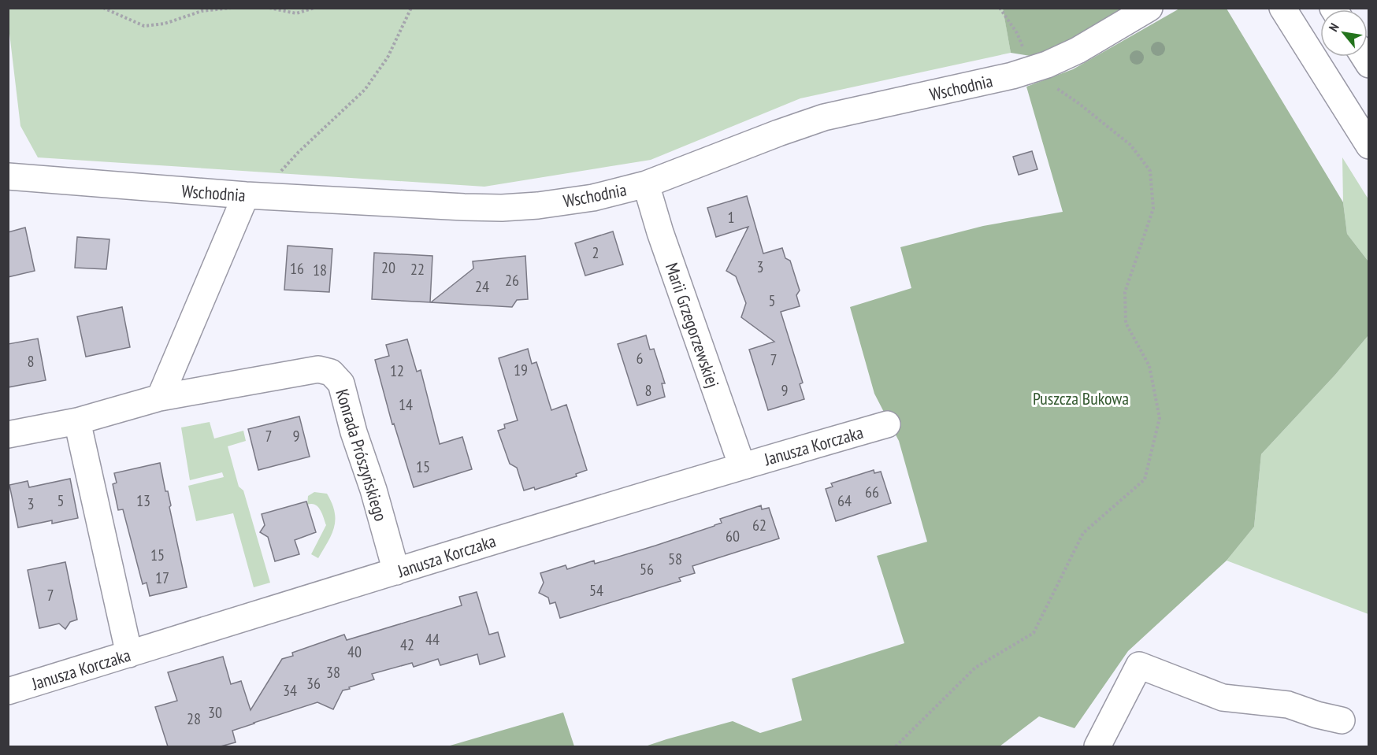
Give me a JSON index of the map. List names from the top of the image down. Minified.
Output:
{"streets":{"main road":["Wschodnia","Marii Grzegorzewskiej","Janusza Korczaka","Konrada Prószyńskiego"]},"crossings":[["Wschodnia","Marii Grzegorzewskiej"],["Marii Grzegorzewskiej","Janusza Korczaka"],["Janusza Korczaka","Konrada Prószyńskiego"]],"parks":["Puszcza Bukowa"],"house_numbers":["1","2","3","20","16","22","18","26","24","5","6","7","8","19","12","8","9","14","7","9","15","66","5","13","64","3","62","60","15","58","56","17","54","7","44","42","40","38","36","34","30","28"],"north":"top left"}
